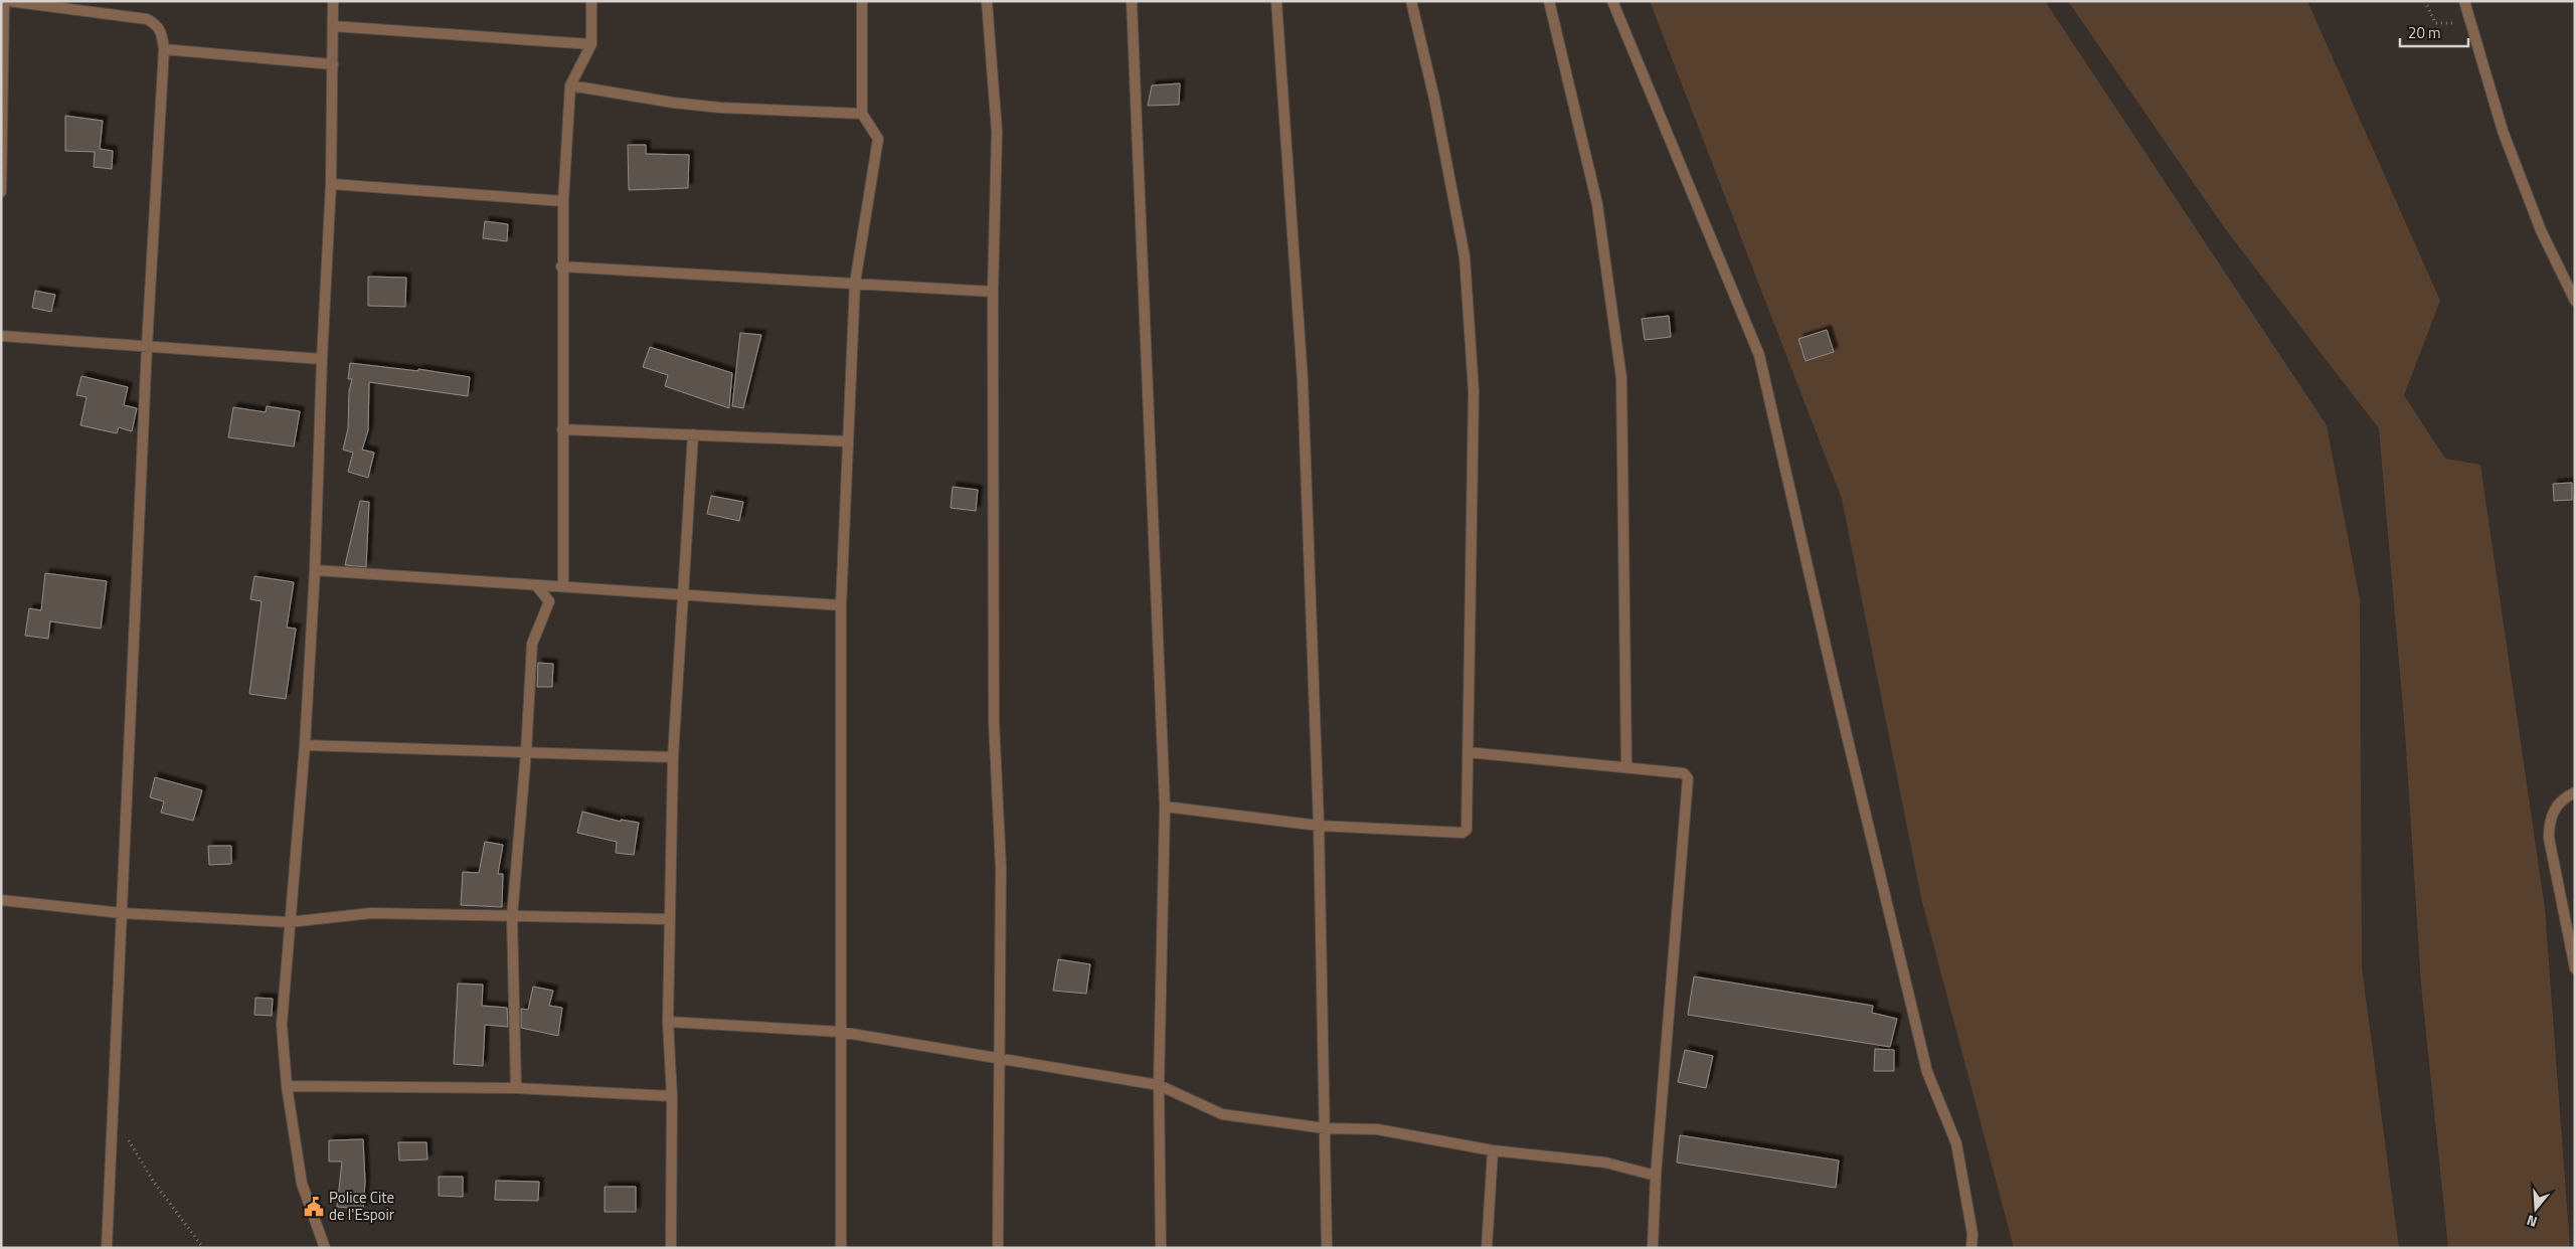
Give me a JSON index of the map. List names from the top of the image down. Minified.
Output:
{"places":{"public building":["Police Cite de l'Espoir"]},"scale_bar":"20 m","north":"bottom"}
